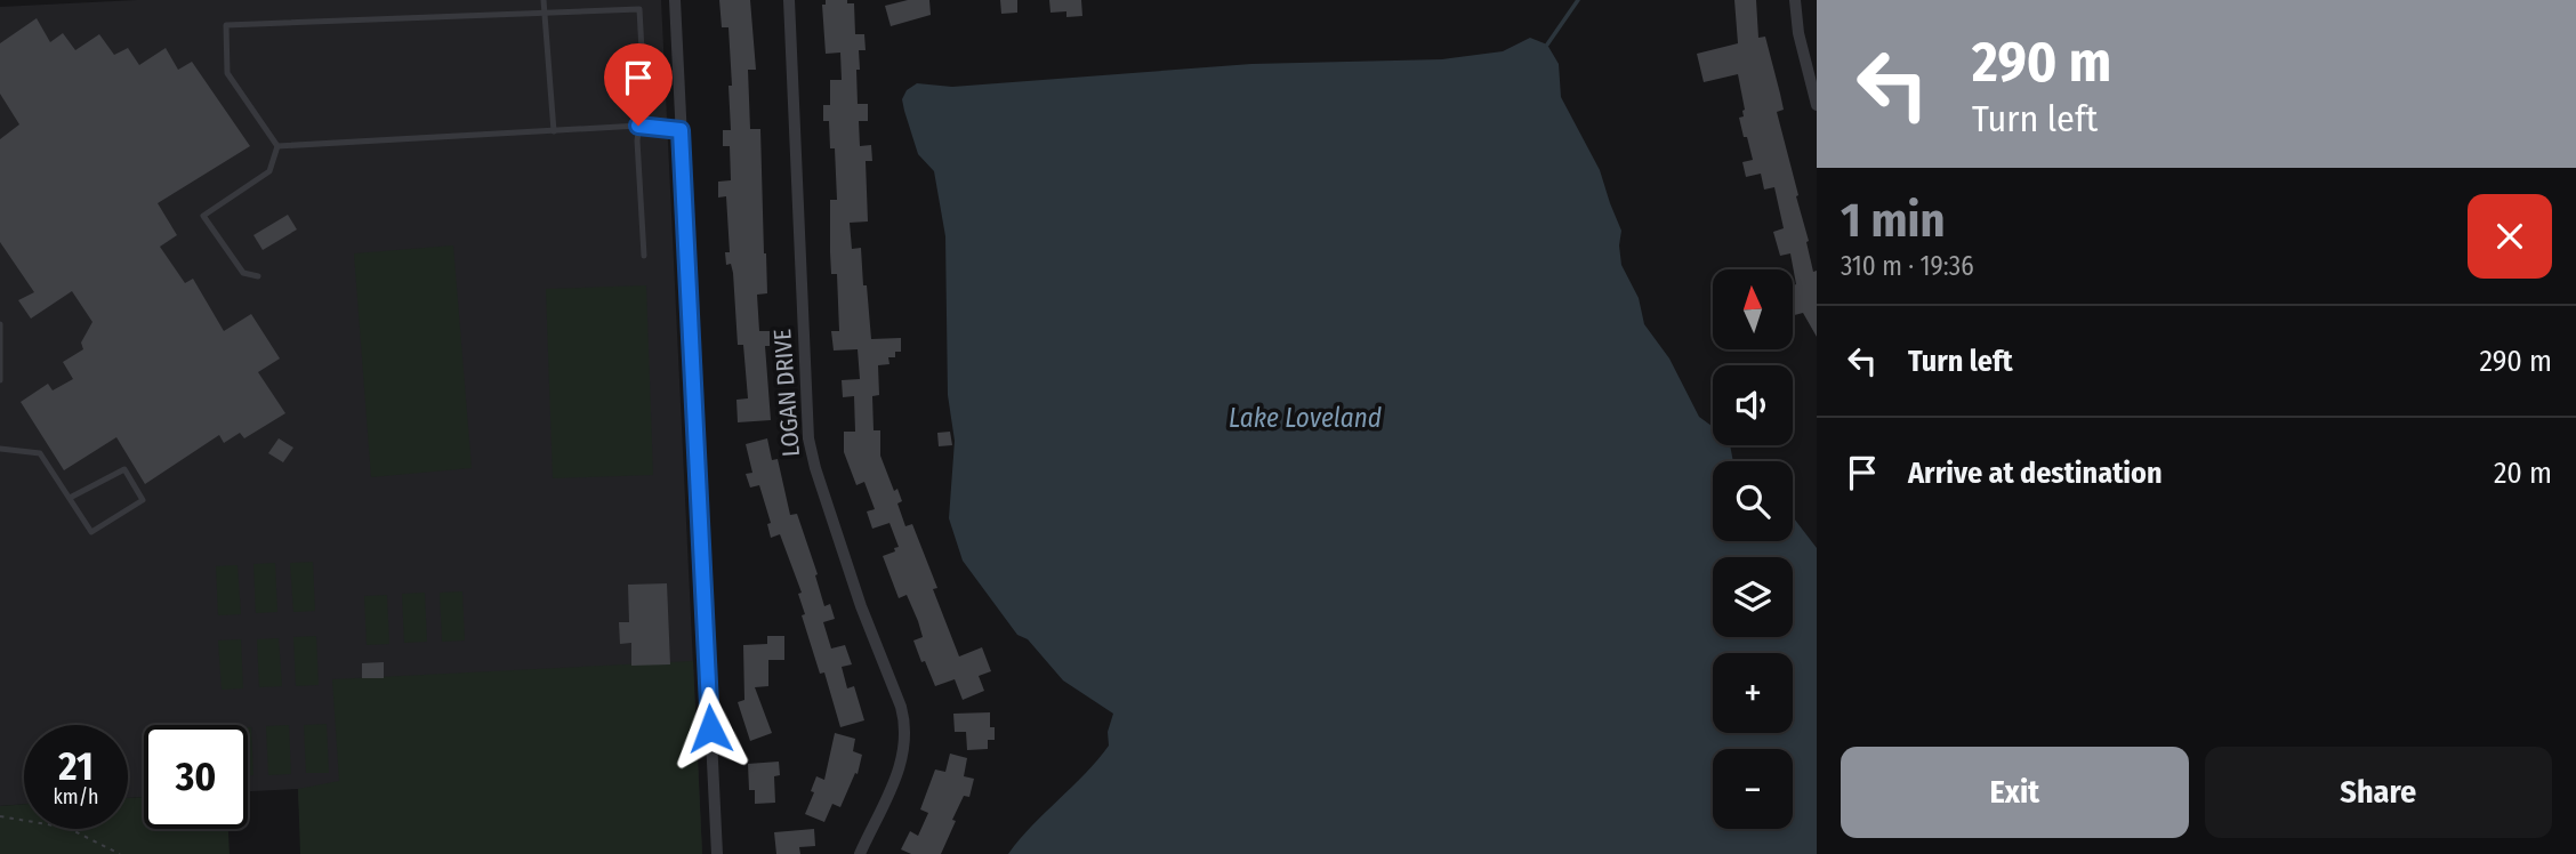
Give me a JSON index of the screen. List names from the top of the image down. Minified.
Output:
{"streets":{"street":["LOGAN DRIVE"]},"water":["Lake Loveland"],"north":"top","page":{"turn":["290 m","Turn left"],"heading":["1 min","310 m · 19:36"],"map_buttons":["+","−"],"list":[{"name":"Turn left","value":"290 m"},{"name":"Arrive at destination","value":"20 m"}],"speed":"21 km/h","limit":"30","buttons":["Exit","Share"]}}
